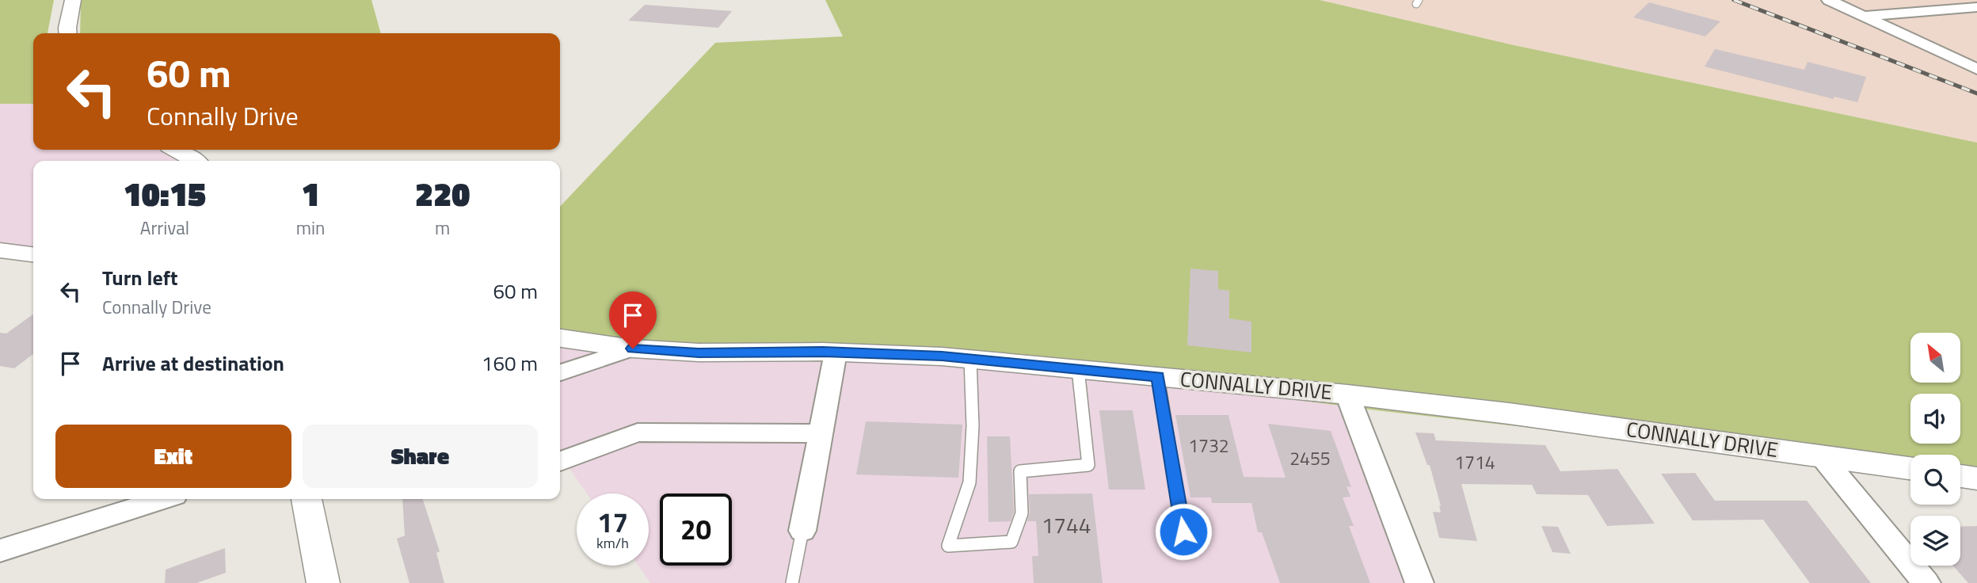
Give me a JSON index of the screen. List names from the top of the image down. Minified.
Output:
{"streets":{"street":["CONNALLY DRIVE"]},"house_numbers":["1732","2455","1714","1744"],"north":"top left","page":{"turn":["60 m","Connally Drive"],"eta":["10:15","Arrival","1","min","220","m"],"list":[{"name":"Turn left","note":"Connally Drive","value":"60 m"},{"name":"Arrive at destination","value":"160 m"}],"buttons":["Exit","Share"],"speed":"17 km/h","limit":"20"}}
